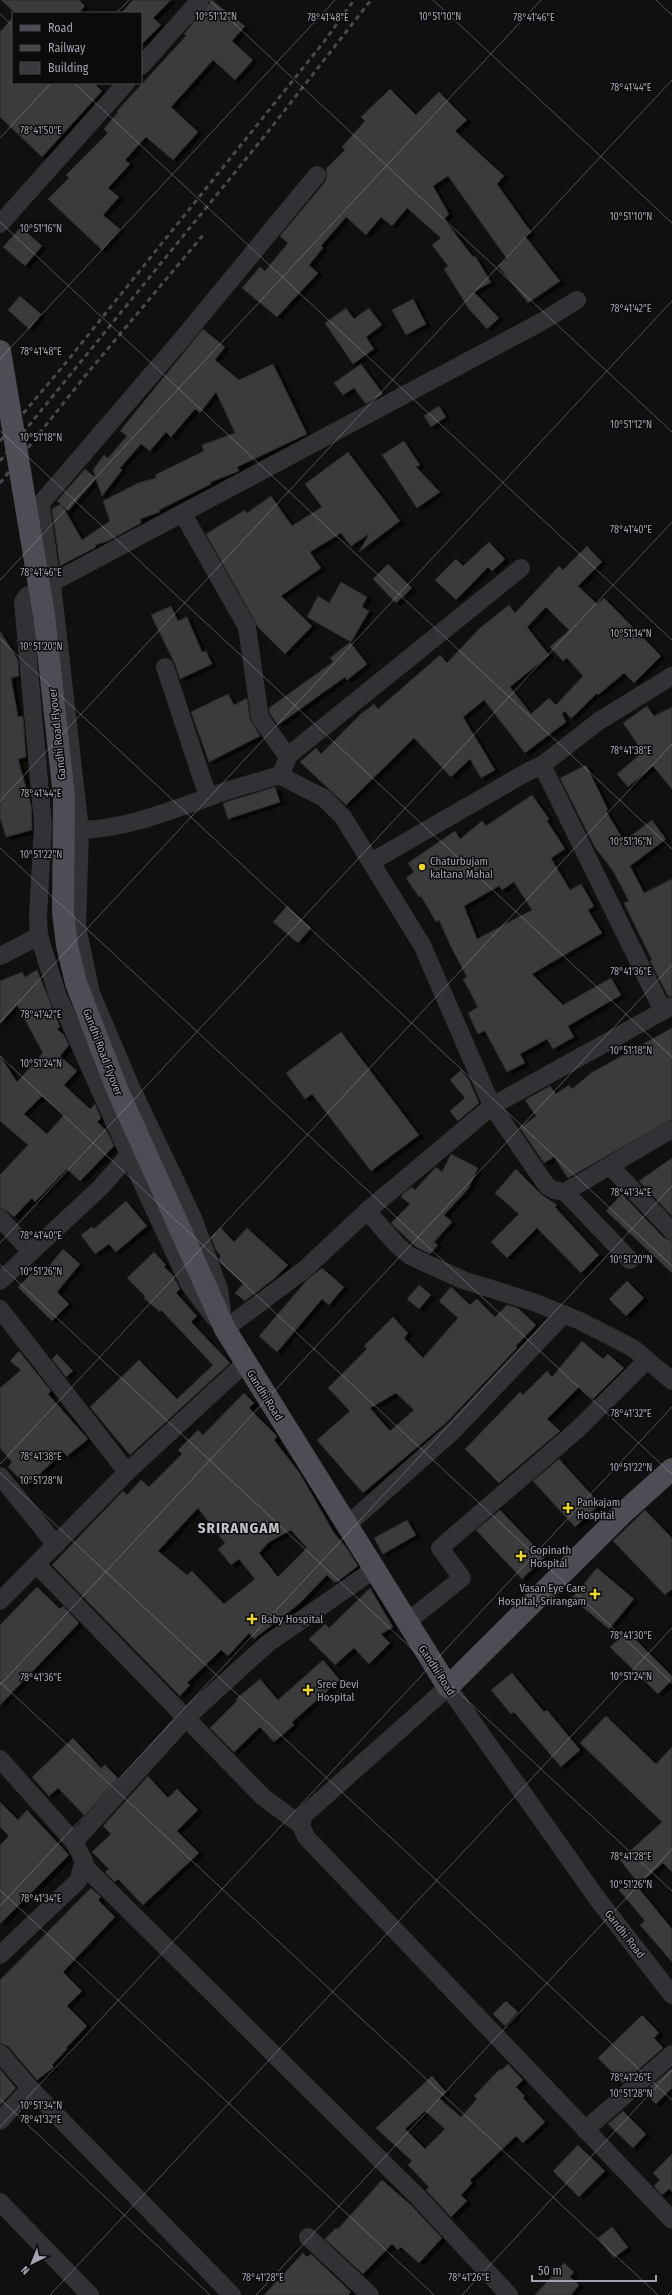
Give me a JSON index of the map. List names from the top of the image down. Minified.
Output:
{"streets":{"main road":["Gandhi Road Flyover","Gandhi Road"]},"crossings":[["Gandhi Road Flyover","Gandhi Road"]],"districts":["SRIRANGAM"],"places":{"other":["Chaturbujam kaltana Mahal"],"health":["Pankajam Hospital","Gopinath Hospital","Vasan Eye Care Hospital, Srirangam","Baby Hospital","Sree Devi Hospital"]},"legend":["Road","Railway","Building"],"scale_bar":"50 m","north":"bottom left","coordinates":["10°51'12\"N","10°51'10\"N","78°41'48\"E","78°41'46\"E","78°41'44\"E","78°41'50\"E","10°51'16\"N","78°41'42\"E","10°51'18\"N","78°41'40\"E","10°51'14\"N","10°51'20\"N","78°41'38\"E","10°51'22\"N","78°41'36\"E","10°51'24\"N","78°41'34\"E","10°51'26\"N","78°41'32\"E","10°51'28\"N","78°41'30\"E","78°41'28\"E","78°41'26\"E","10°51'34\"N"]}
